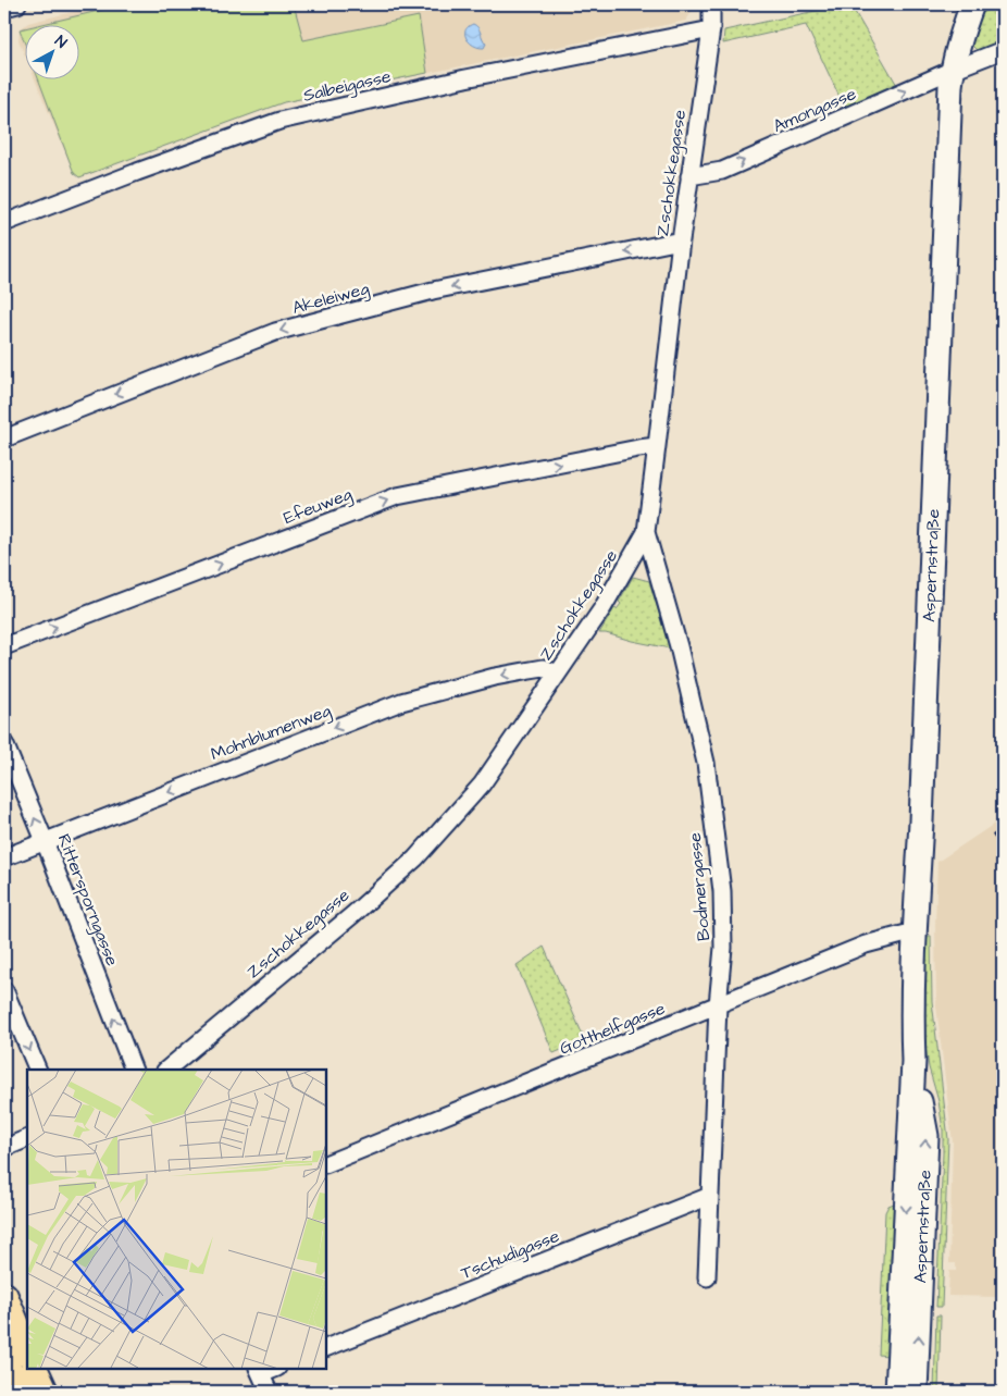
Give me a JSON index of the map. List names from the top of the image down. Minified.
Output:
{"streets":{"main road":["Aspernstraße"],"street":["Salbeigasse","Amongasse","Zschokkegasse","Akeleiweg","Efeuweg","Mohnblumenweg","Bodmergasse","Rittersporngasse","Gotthelfgasse","Tschudigasse"]},"crossings":[["Salbeigasse","Zschokkegasse"],["Amongasse","Zschokkegasse"],["Amongasse","Aspernstraße"],["Zschokkegasse","Akeleiweg"],["Zschokkegasse","Efeuweg"],["Zschokkegasse","Mohnblumenweg"],["Zschokkegasse","Bodmergasse"],["Aspernstraße","Gotthelfgasse"],["Mohnblumenweg","Rittersporngasse"],["Bodmergasse","Gotthelfgasse"],["Bodmergasse","Tschudigasse"]],"one_way":["Amongasse","Akeleiweg","Efeuweg","Mohnblumenweg","Rittersporngasse"],"north":"top right"}
